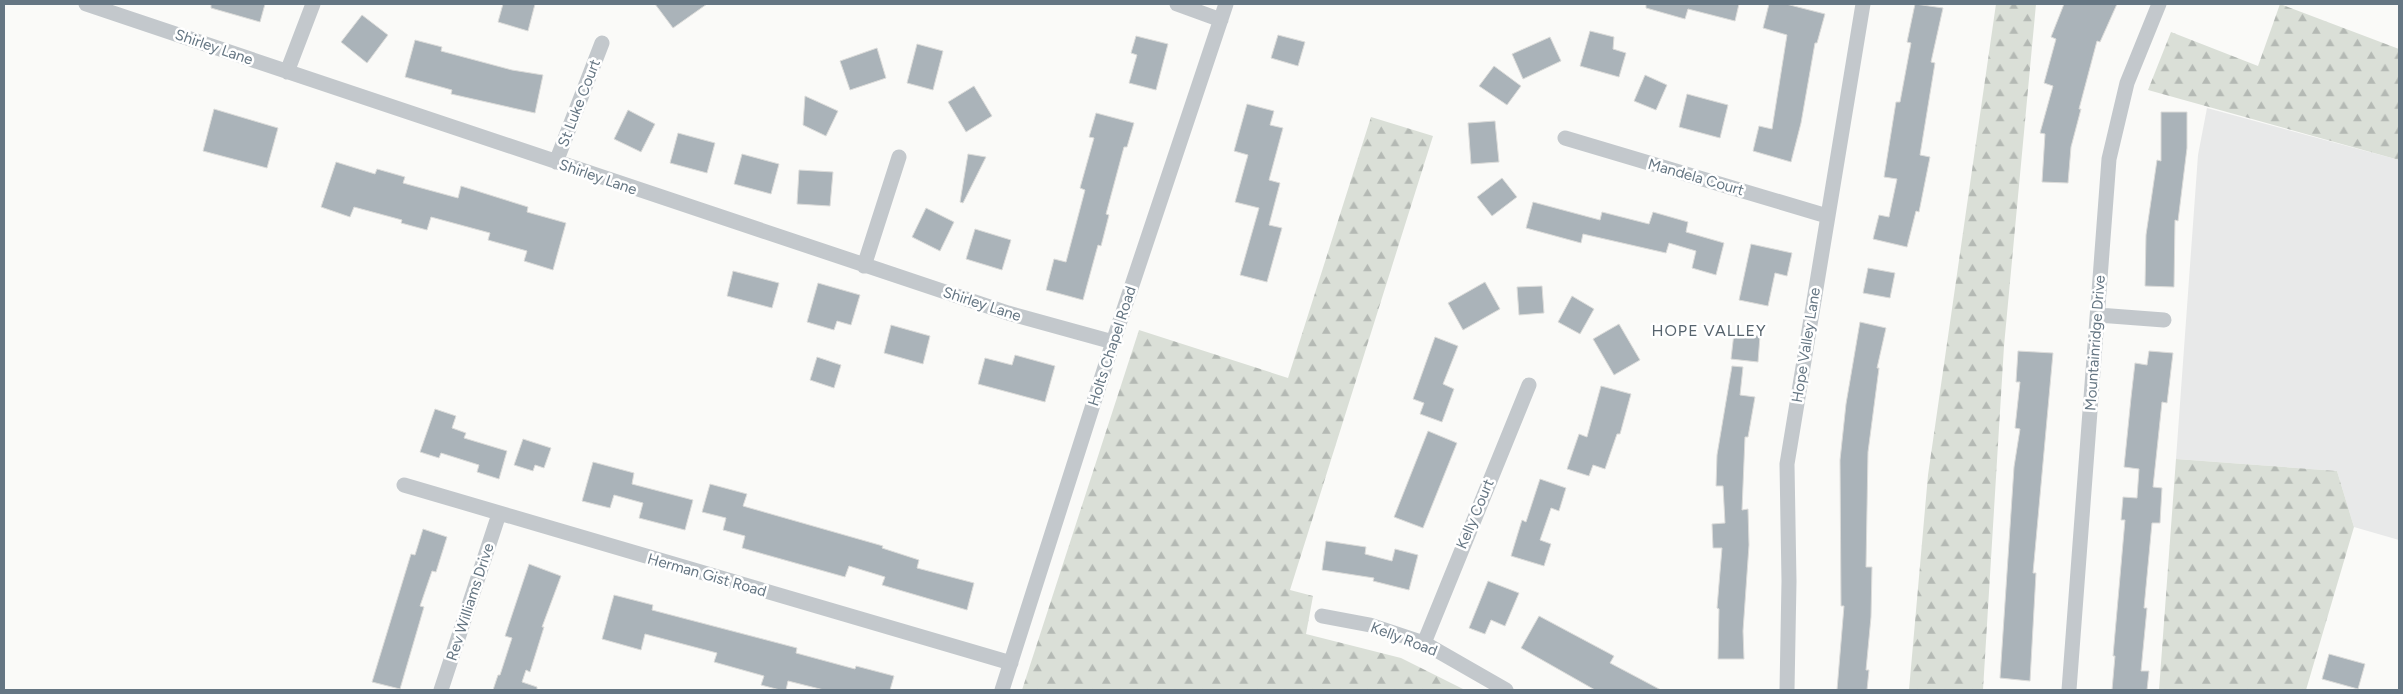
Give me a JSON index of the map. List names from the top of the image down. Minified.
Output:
{"streets":{"street":["Shirley Lane","St Luke Court","Mandela Court","Mountainridge Drive","Hope Valley Lane","Holts Chapel Road","Kelly Court","Herman Gist Road","Rev Williams Drive","Kelly Road"]},"crossings":[["Shirley Lane","St Luke Court"],["Shirley Lane","Holts Chapel Road"],["Mandela Court","Hope Valley Lane"],["Holts Chapel Road","Herman Gist Road"],["Kelly Court","Kelly Road"],["Herman Gist Road","Rev Williams Drive"]],"districts":["HOPE VALLEY"]}
